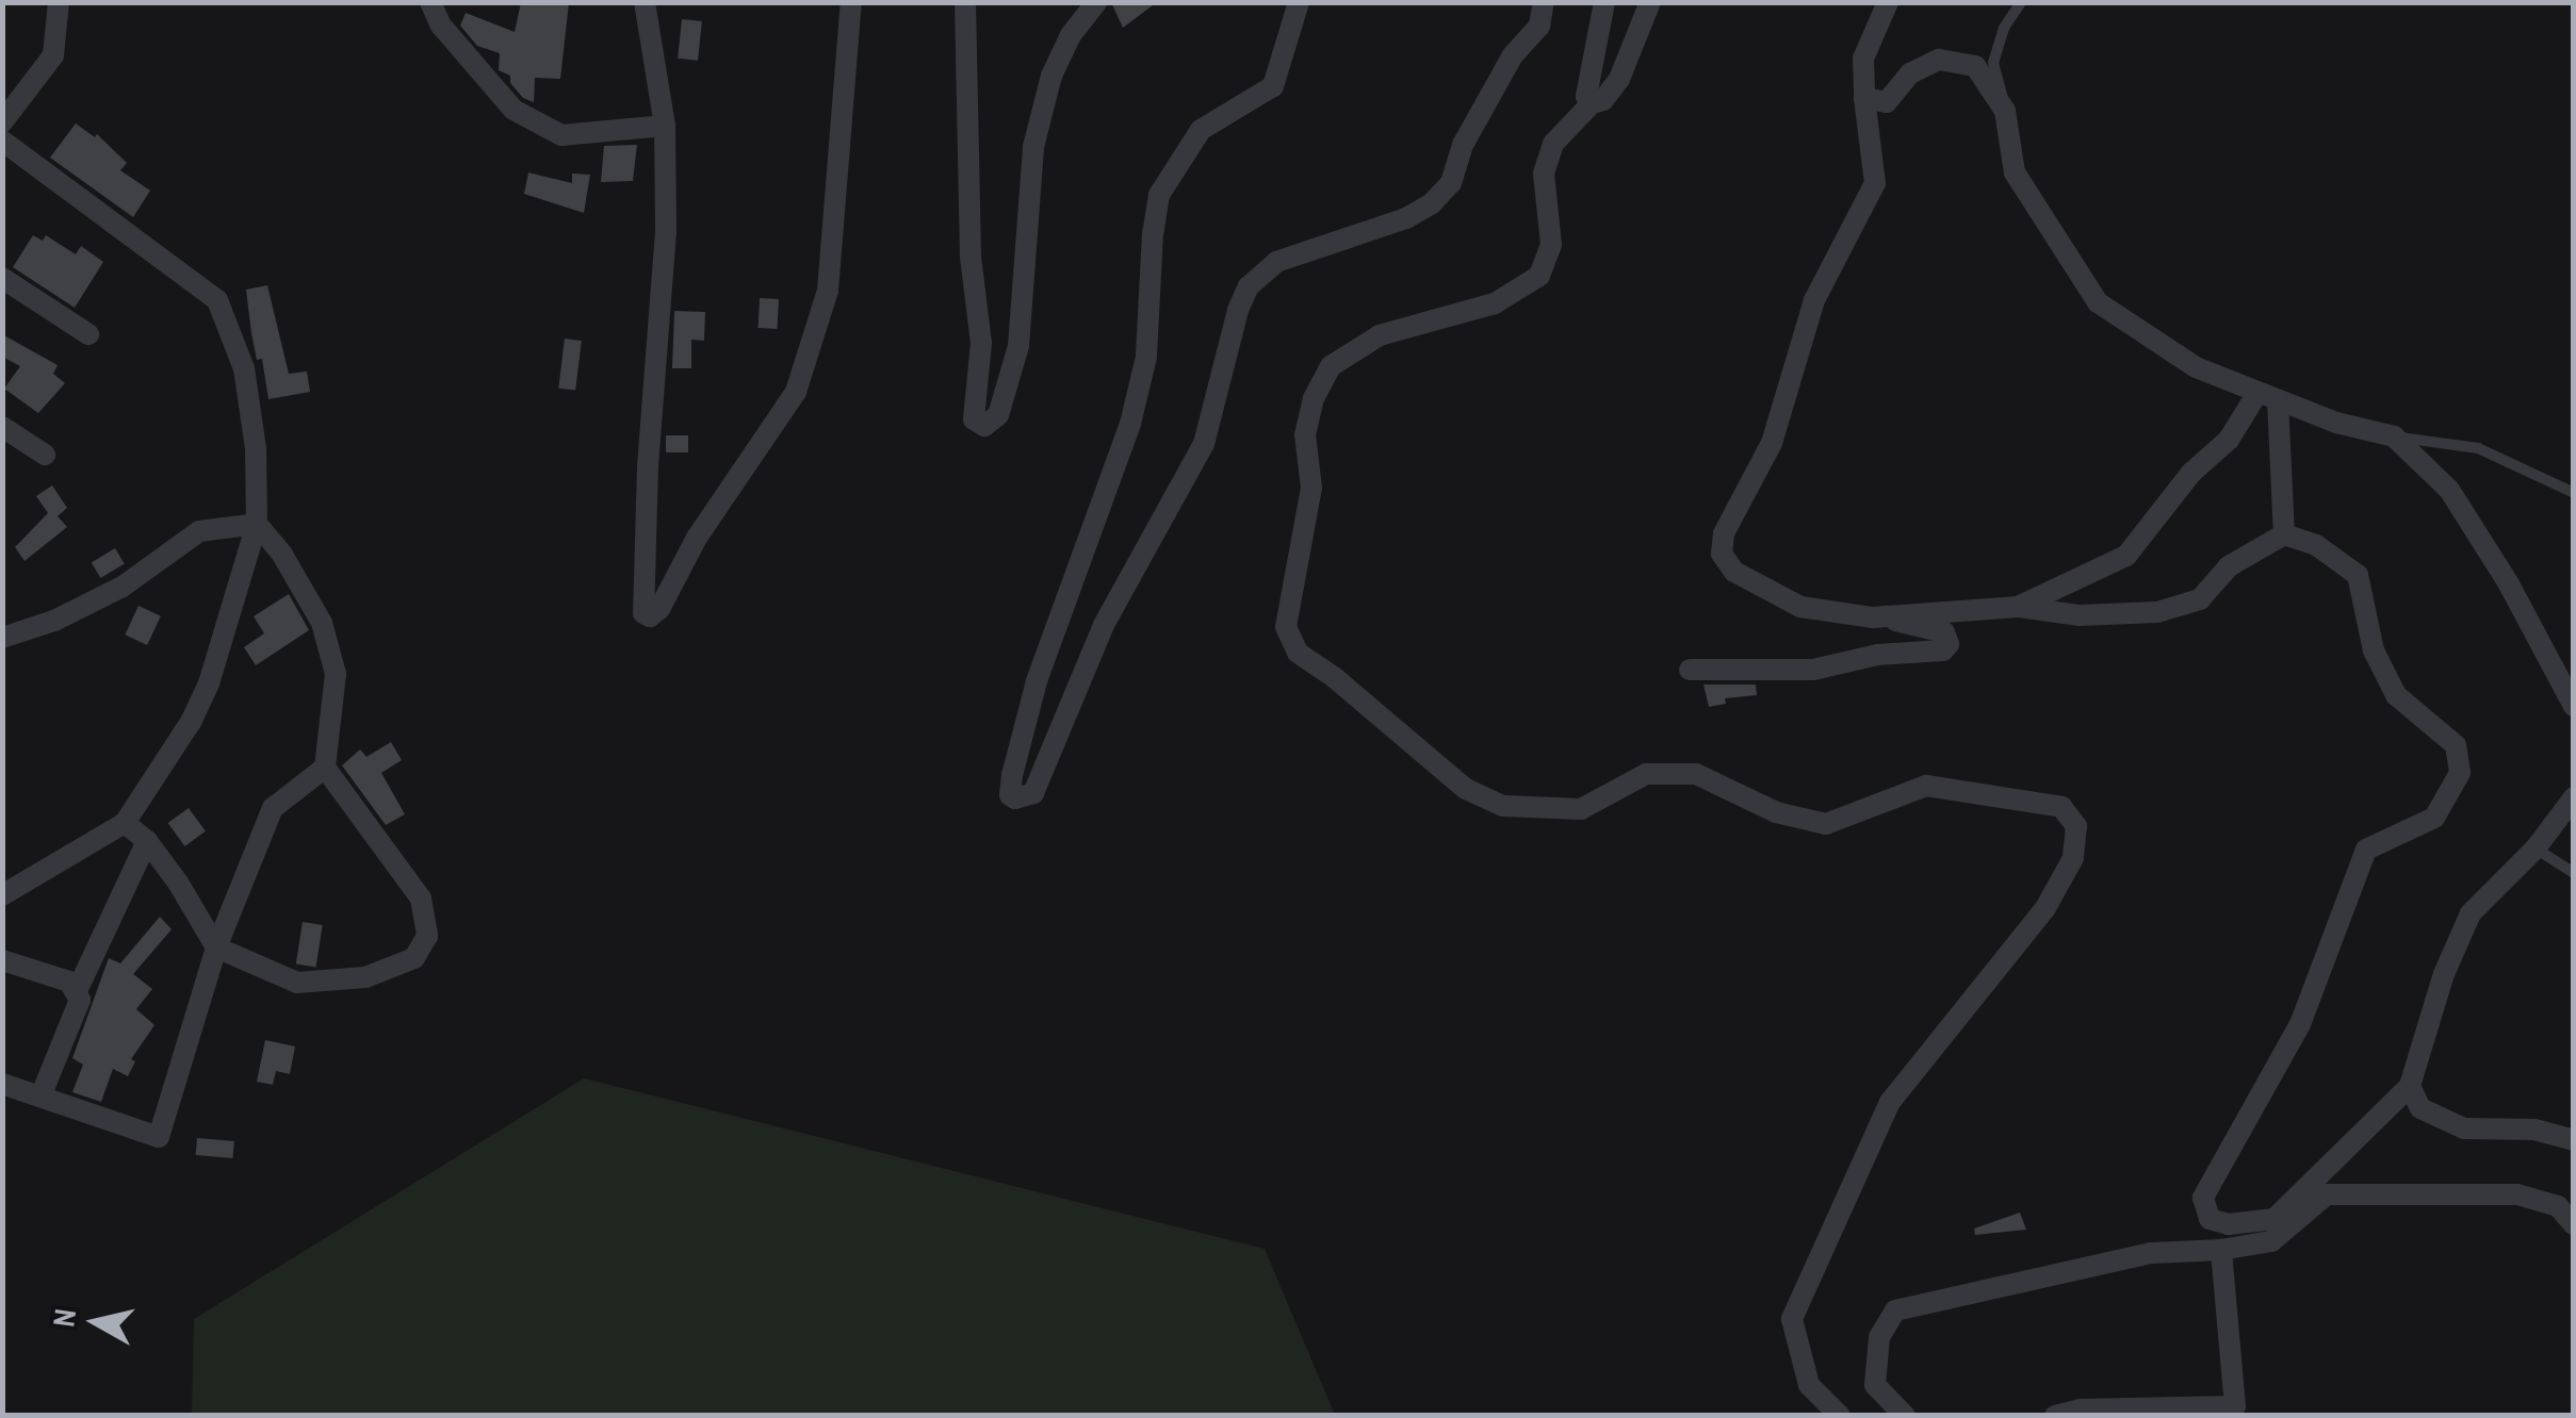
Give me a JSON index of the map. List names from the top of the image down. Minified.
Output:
{"north":"left"}
